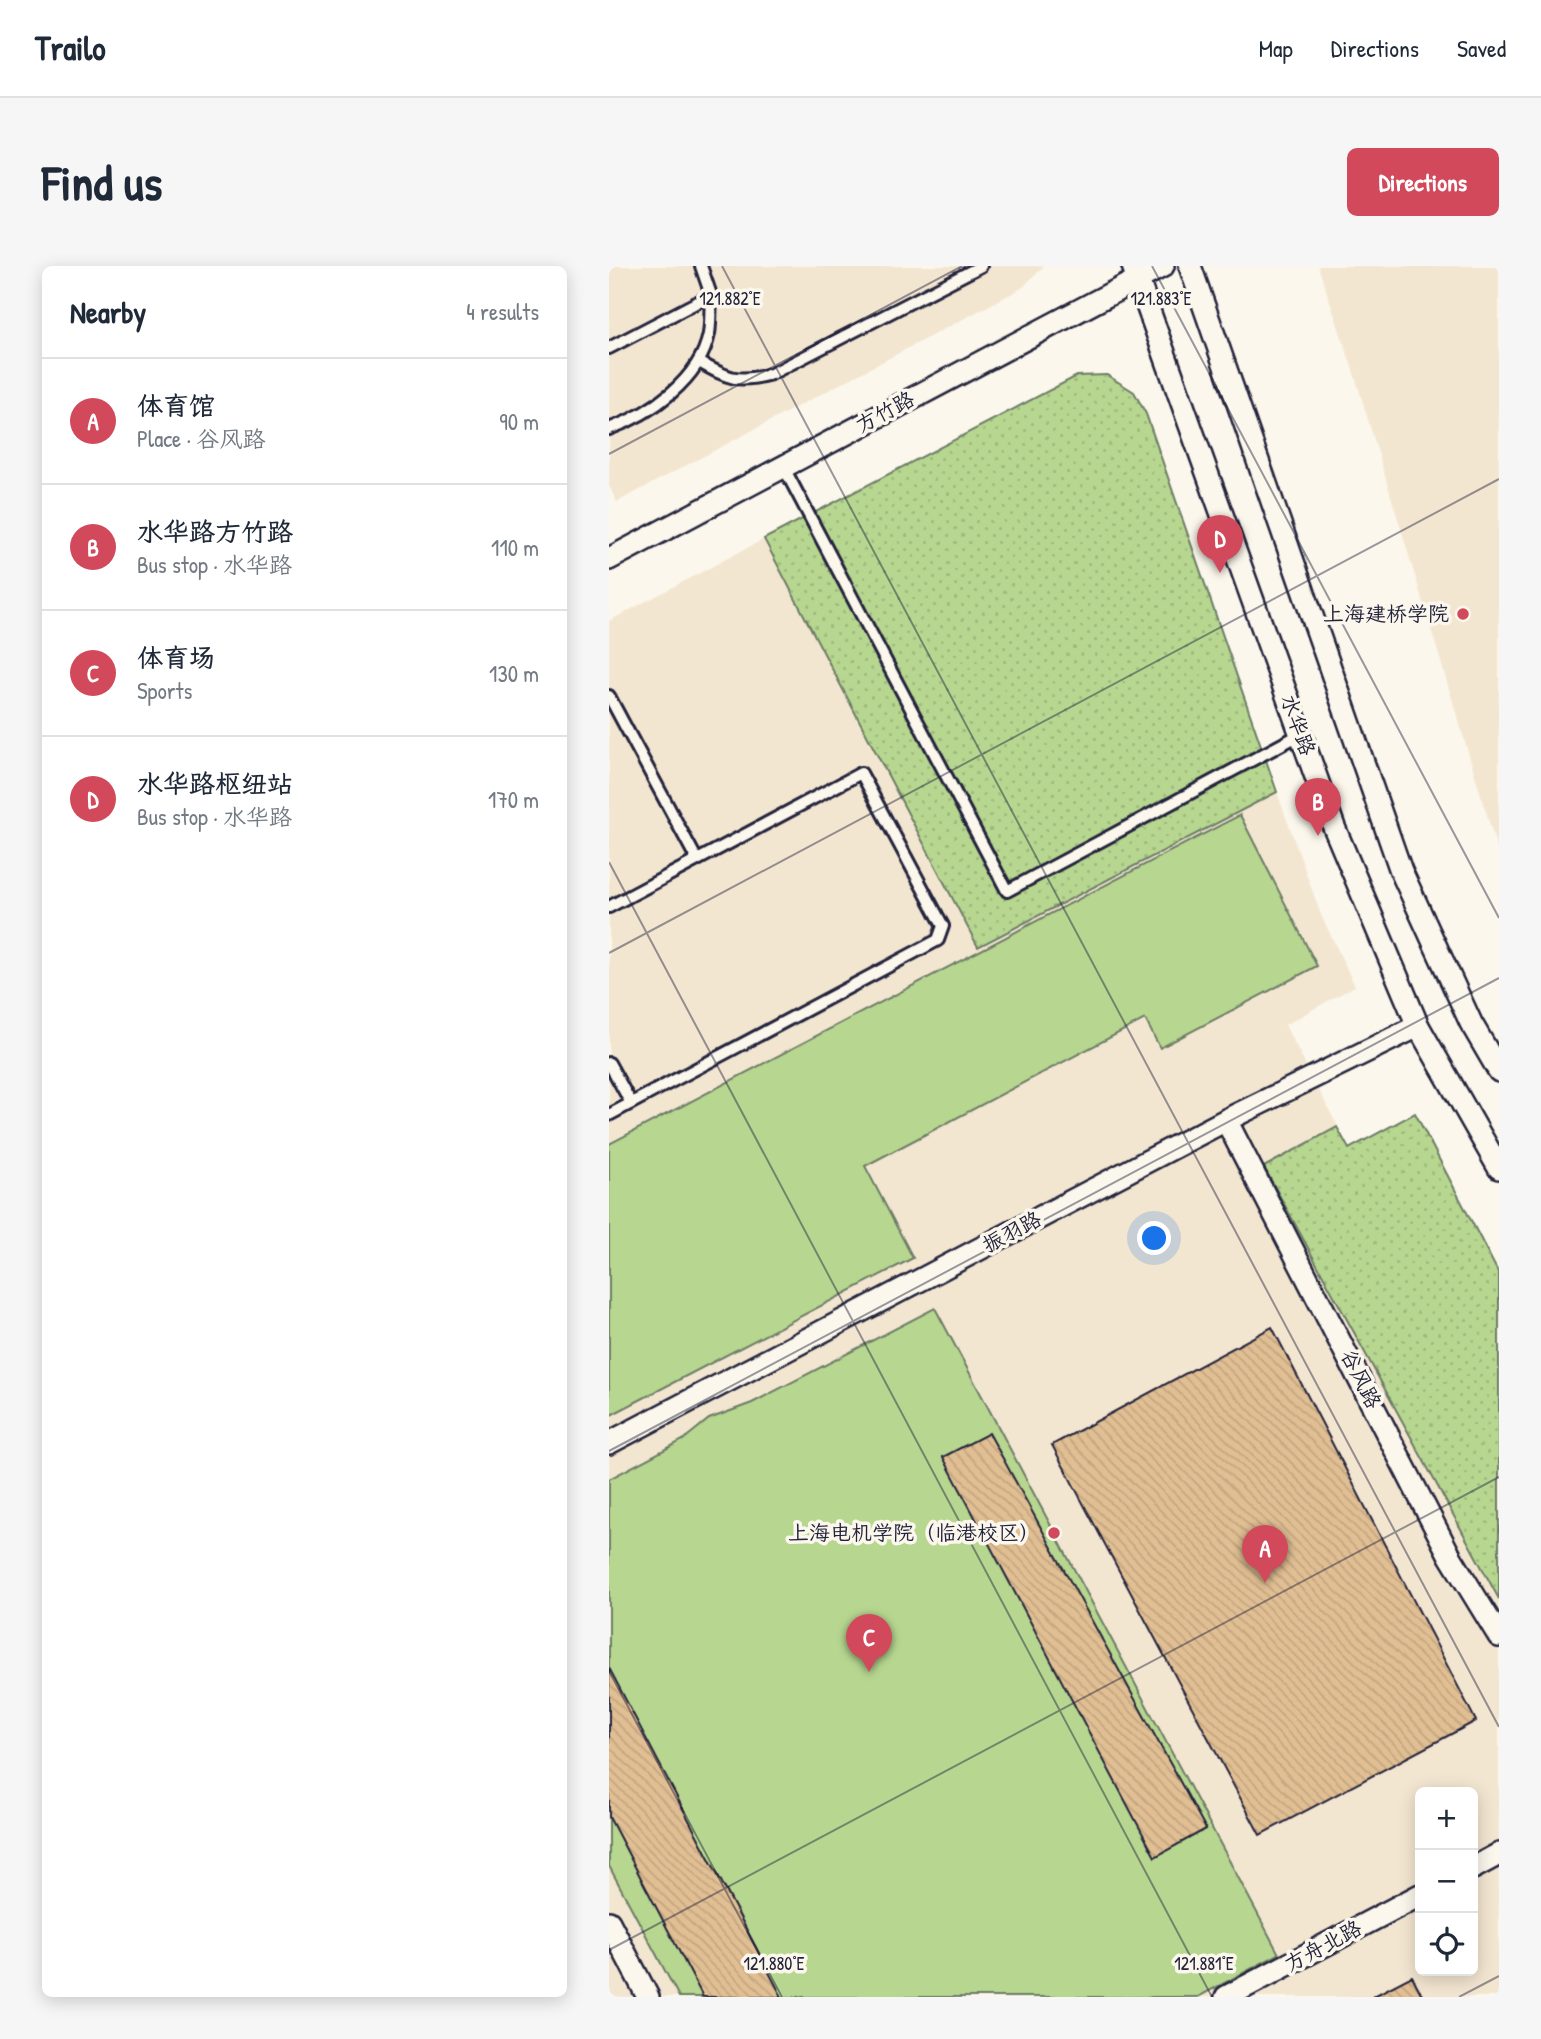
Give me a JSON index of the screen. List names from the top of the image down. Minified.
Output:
{"streets":{"street":["方竹路","水华路","振羽路","谷风路","方舟北路"]},"crossings":[["方竹路","水华路"],["水华路","振羽路"],["振羽路","谷风路"]],"places":["上海建桥学院","上海电机学院（临港校区）"],"page":{"header":"Trailo","nav":["Map","Directions","Saved"],"buttons":"Directions","title":"Find us","heading":["Nearby","4 results"],"list":[{"mark":"A","name":"体育馆","note":"Place · 谷风路","value":"90 m"},{"mark":"B","name":"水华路方竹路","note":"Bus stop · 水华路","value":"110 m"},{"mark":"C","name":"体育场","note":"Sports","value":"130 m"},{"mark":"D","name":"水华路枢纽站","note":"Bus stop · 水华路","value":"170 m"}],"pins":["D","B","A","C"],"map_buttons":["+","−"]},"coordinates":["121.882°E","121.883°E","121.880°E","121.881°E"]}
